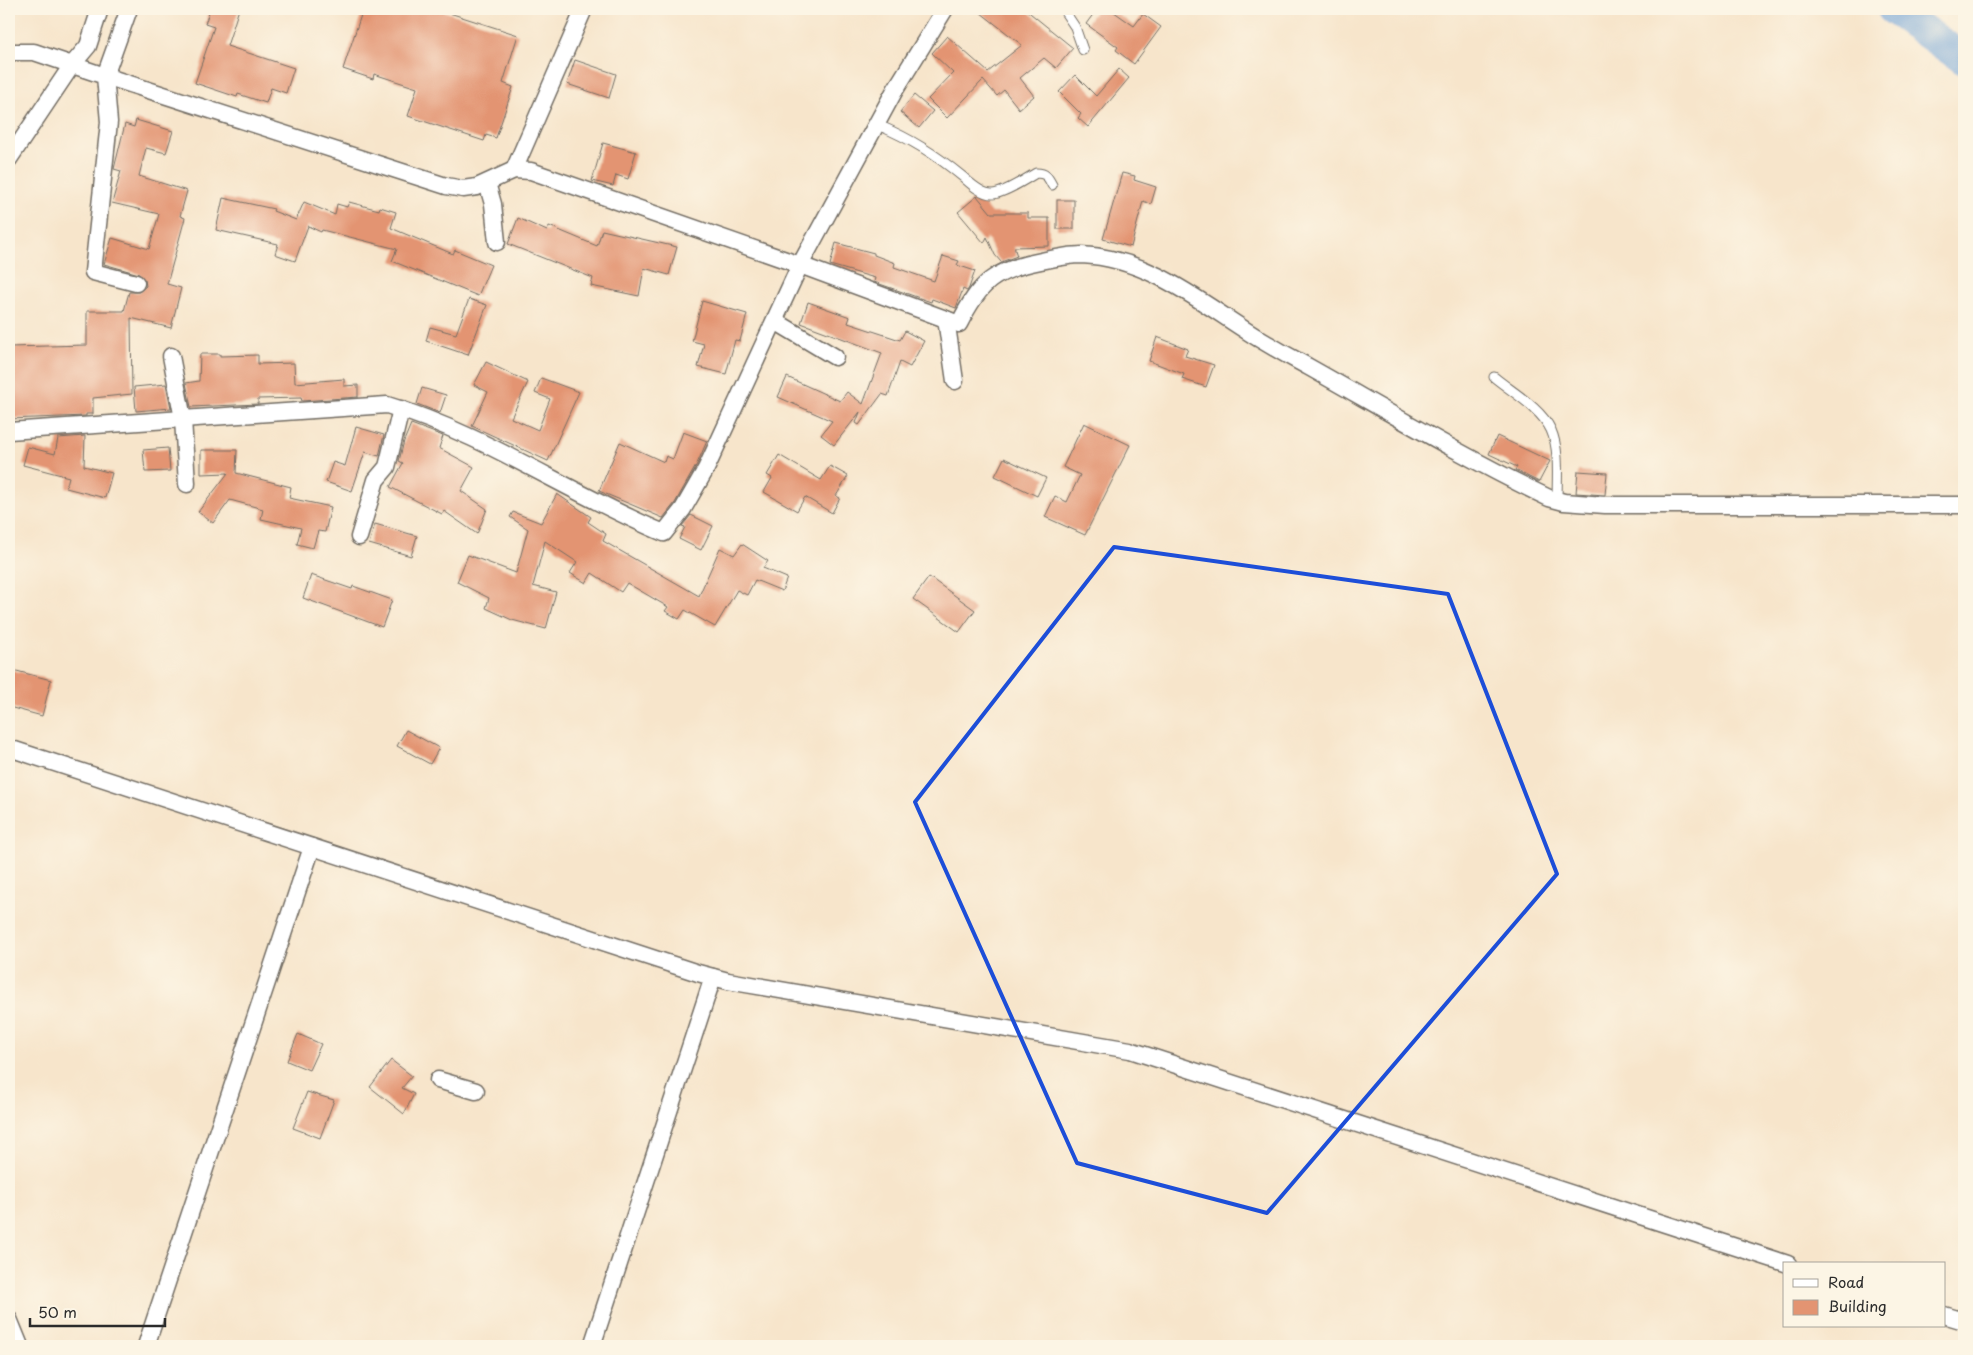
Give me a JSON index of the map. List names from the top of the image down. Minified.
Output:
{"legend":["Road","Building"],"scale_bar":"50 m"}
